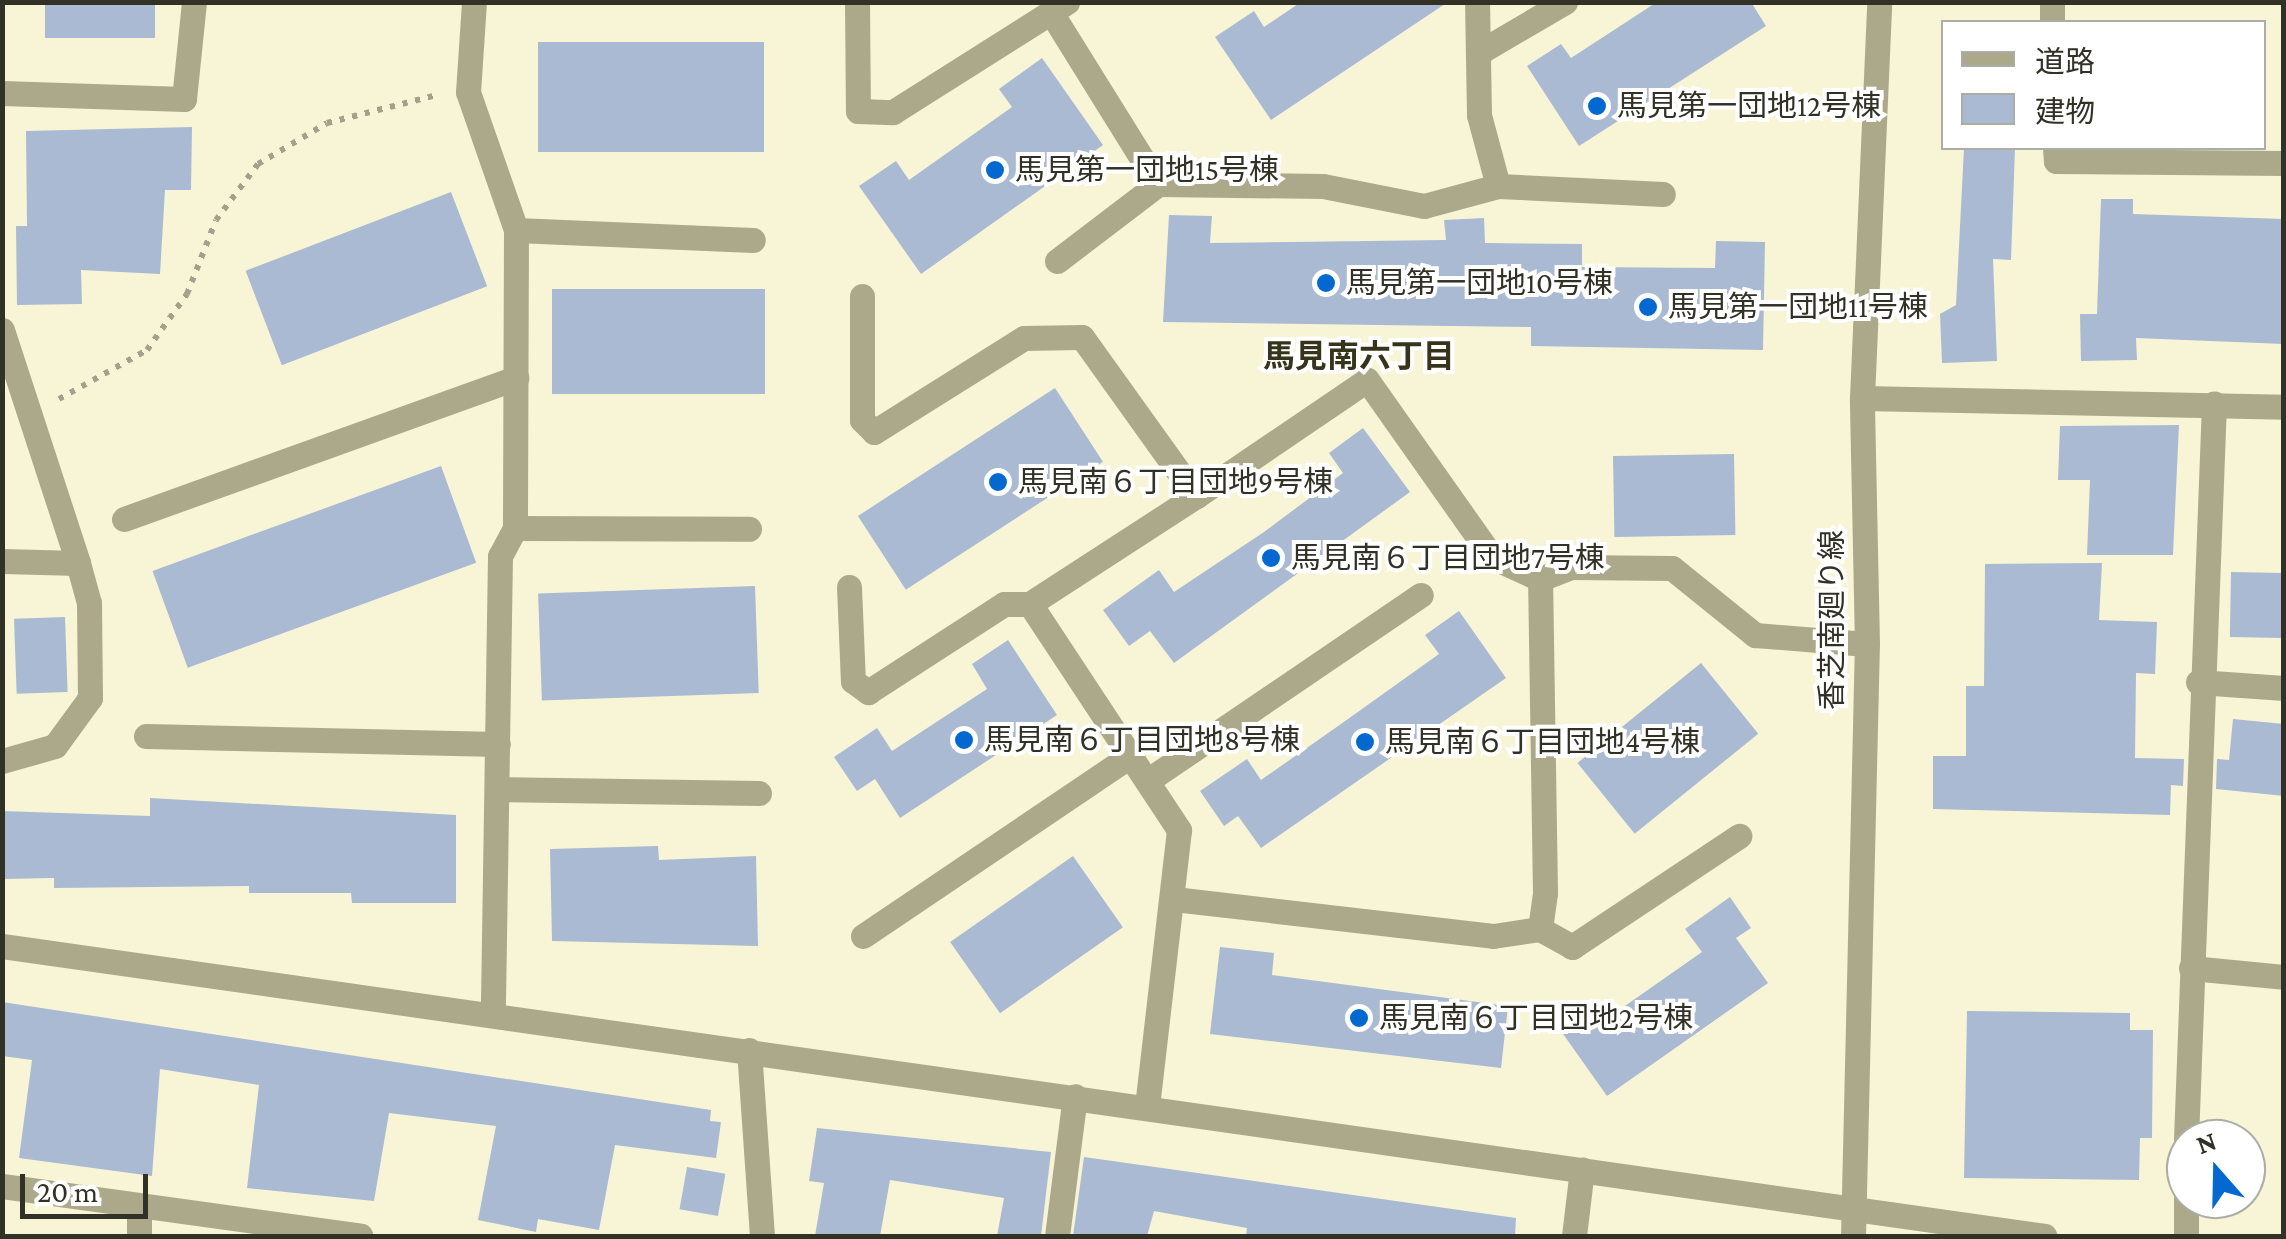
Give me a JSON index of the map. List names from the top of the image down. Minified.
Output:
{"streets":{"street":["香芝南廻り線"]},"districts":["馬見南六丁目"],"places":["馬見第一団地12号棟","馬見第一団地15号棟","馬見第一団地10号棟","馬見第一団地11号棟","馬見南６丁目団地9号棟","馬見南６丁目団地7号棟","馬見南６丁目団地8号棟","馬見南６丁目団地4号棟","馬見南６丁目団地2号棟"],"legend":["道路","建物"],"scale_bar":"20 m","north":"top"}
